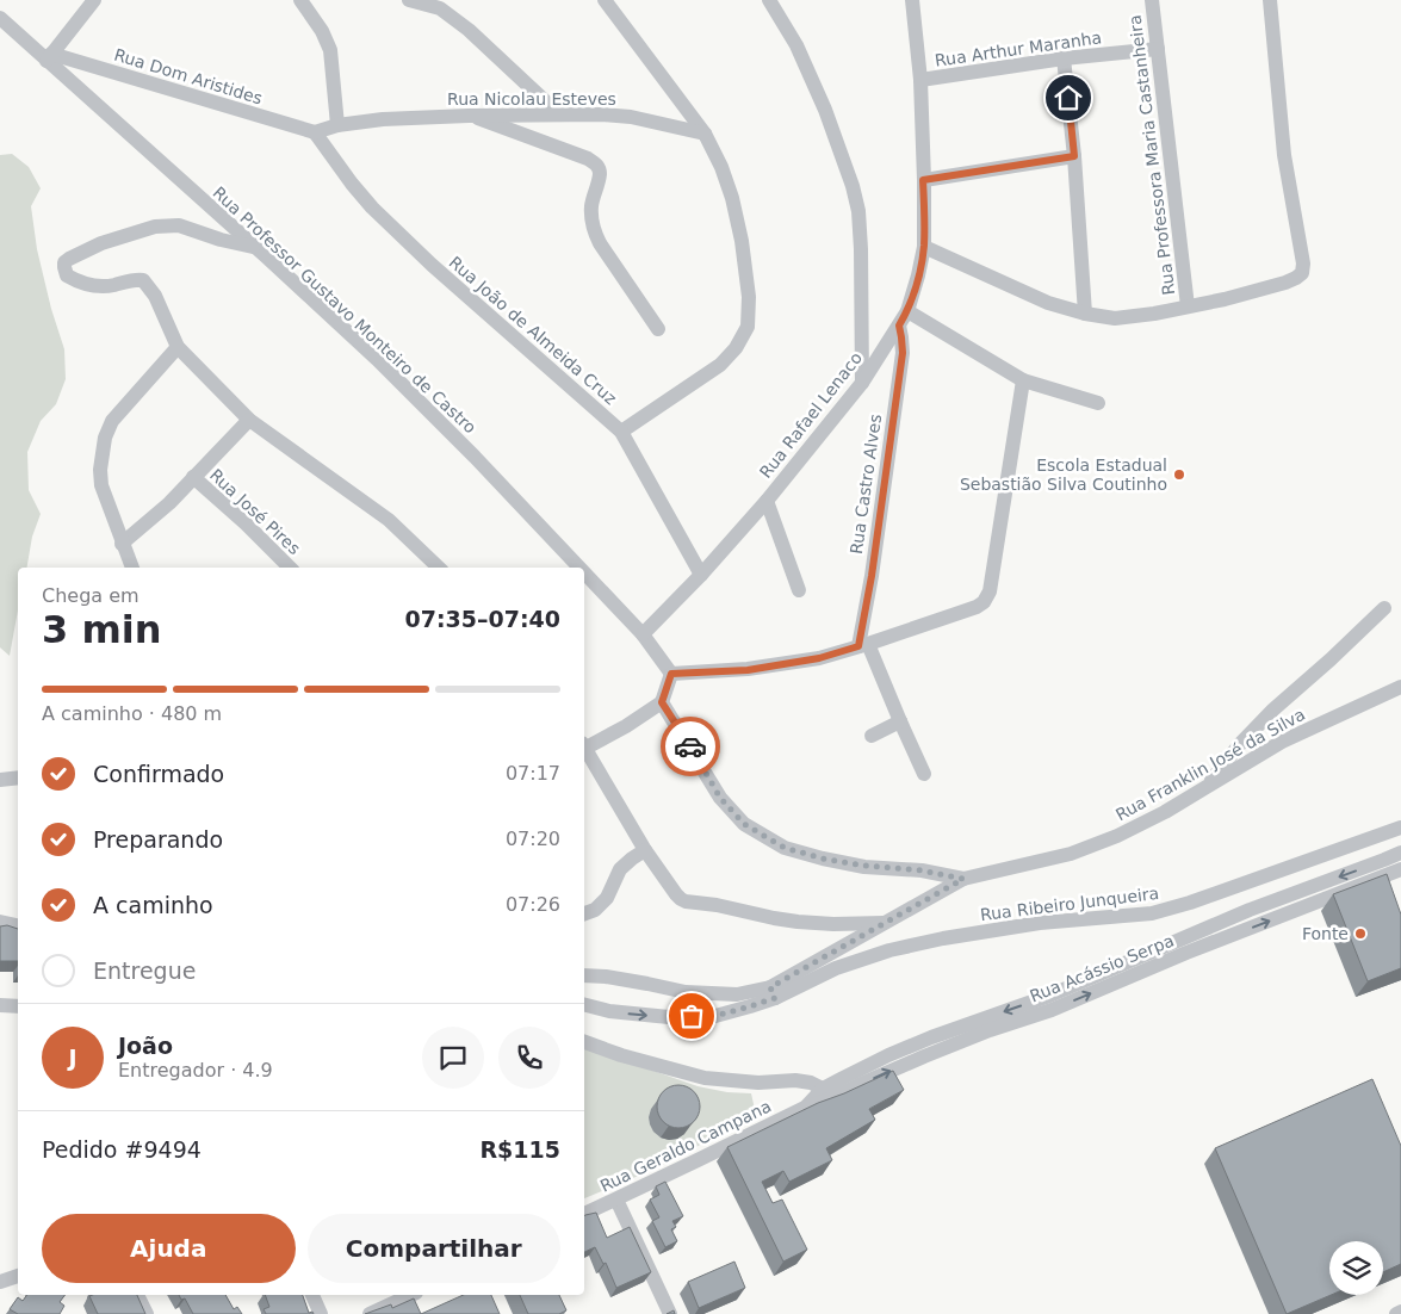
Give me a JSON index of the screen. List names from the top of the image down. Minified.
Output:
{"streets":{"street":["Rua Arthur Maranha","Rua Dom Aristides","Rua Nicolau Esteves","Rua Professora Maria Castanheira","Rua Professor Gustavo Monteiro de Castro","Rua João de Almeida Cruz","Rua Rafael Lenaco","Rua Castro Alves","Rua José Pires","Rua Franklin José da Silva","Rua Ribeiro Junqueira","Rua Acássio Serpa","Rua Geraldo Campana"]},"crossings":[["Rua Arthur Maranha","Rua Professora Maria Castanheira"],["Rua Arthur Maranha","Rua Rafael Lenaco"],["Rua Dom Aristides","Rua Nicolau Esteves"],["Rua Dom Aristides","Rua Professor Gustavo Monteiro de Castro"],["Rua Dom Aristides","Rua João de Almeida Cruz"],["Rua Nicolau Esteves","Rua João de Almeida Cruz"],["Rua Professor Gustavo Monteiro de Castro","Rua Rafael Lenaco"],["Rua João de Almeida Cruz","Rua Rafael Lenaco"],["Rua Rafael Lenaco","Rua Castro Alves"],["Rua Acássio Serpa","Rua Geraldo Campana"]],"places":["Escola Estadual Sebastião Silva Coutinho","Fonte"],"page":{"heading":["3 min","Chega em","07:35–07:40"],"panel":["João","Entregador · 4.9","Pedido #9494","R$115"],"bar":"A caminho · 480 m","list":[["Confirmado","07:17"],["Preparando","07:20"],["A caminho","07:26"],"Entregue"],"round":"J","buttons":["Ajuda","Compartilhar"]}}
